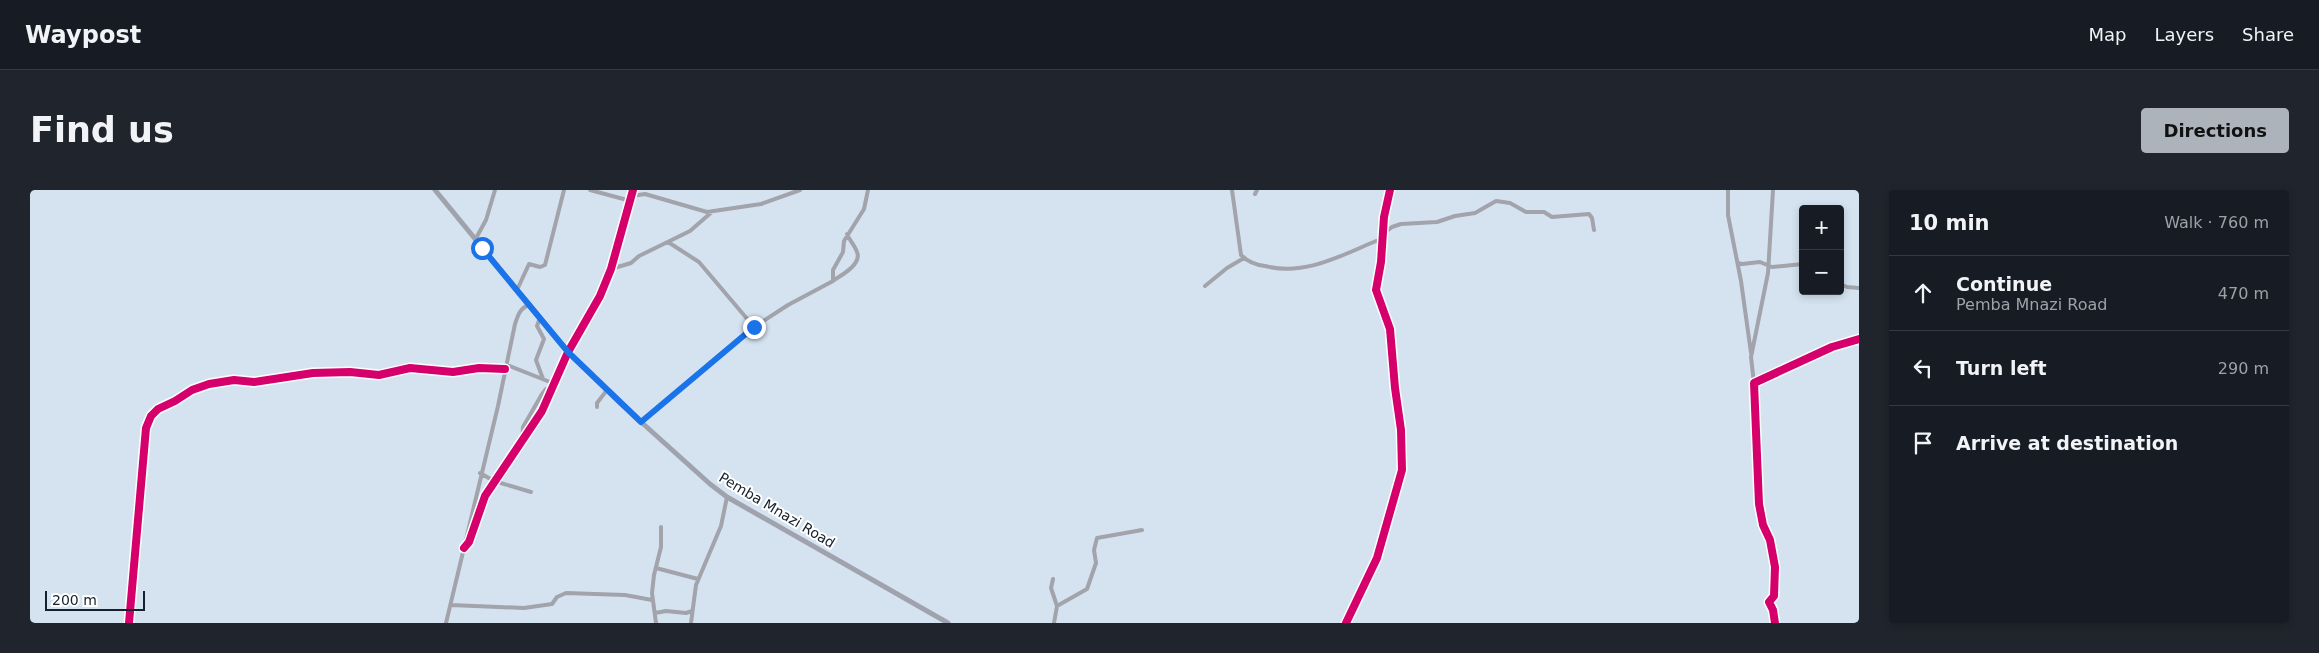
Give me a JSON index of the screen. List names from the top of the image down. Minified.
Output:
{"streets":{"main road":["Pemba Mnazi Road"]},"scale_bar":"200 m","page":{"header":"Waypost","nav":["Map","Layers","Share"],"buttons":"Directions","title":"Find us","heading":["10 min","Walk · 760 m"],"map_buttons":["+","−"],"list":[["Continue","Pemba Mnazi Road","470 m"],["Turn left","290 m"],"Arrive at destination"],"scale":"200 m"}}
